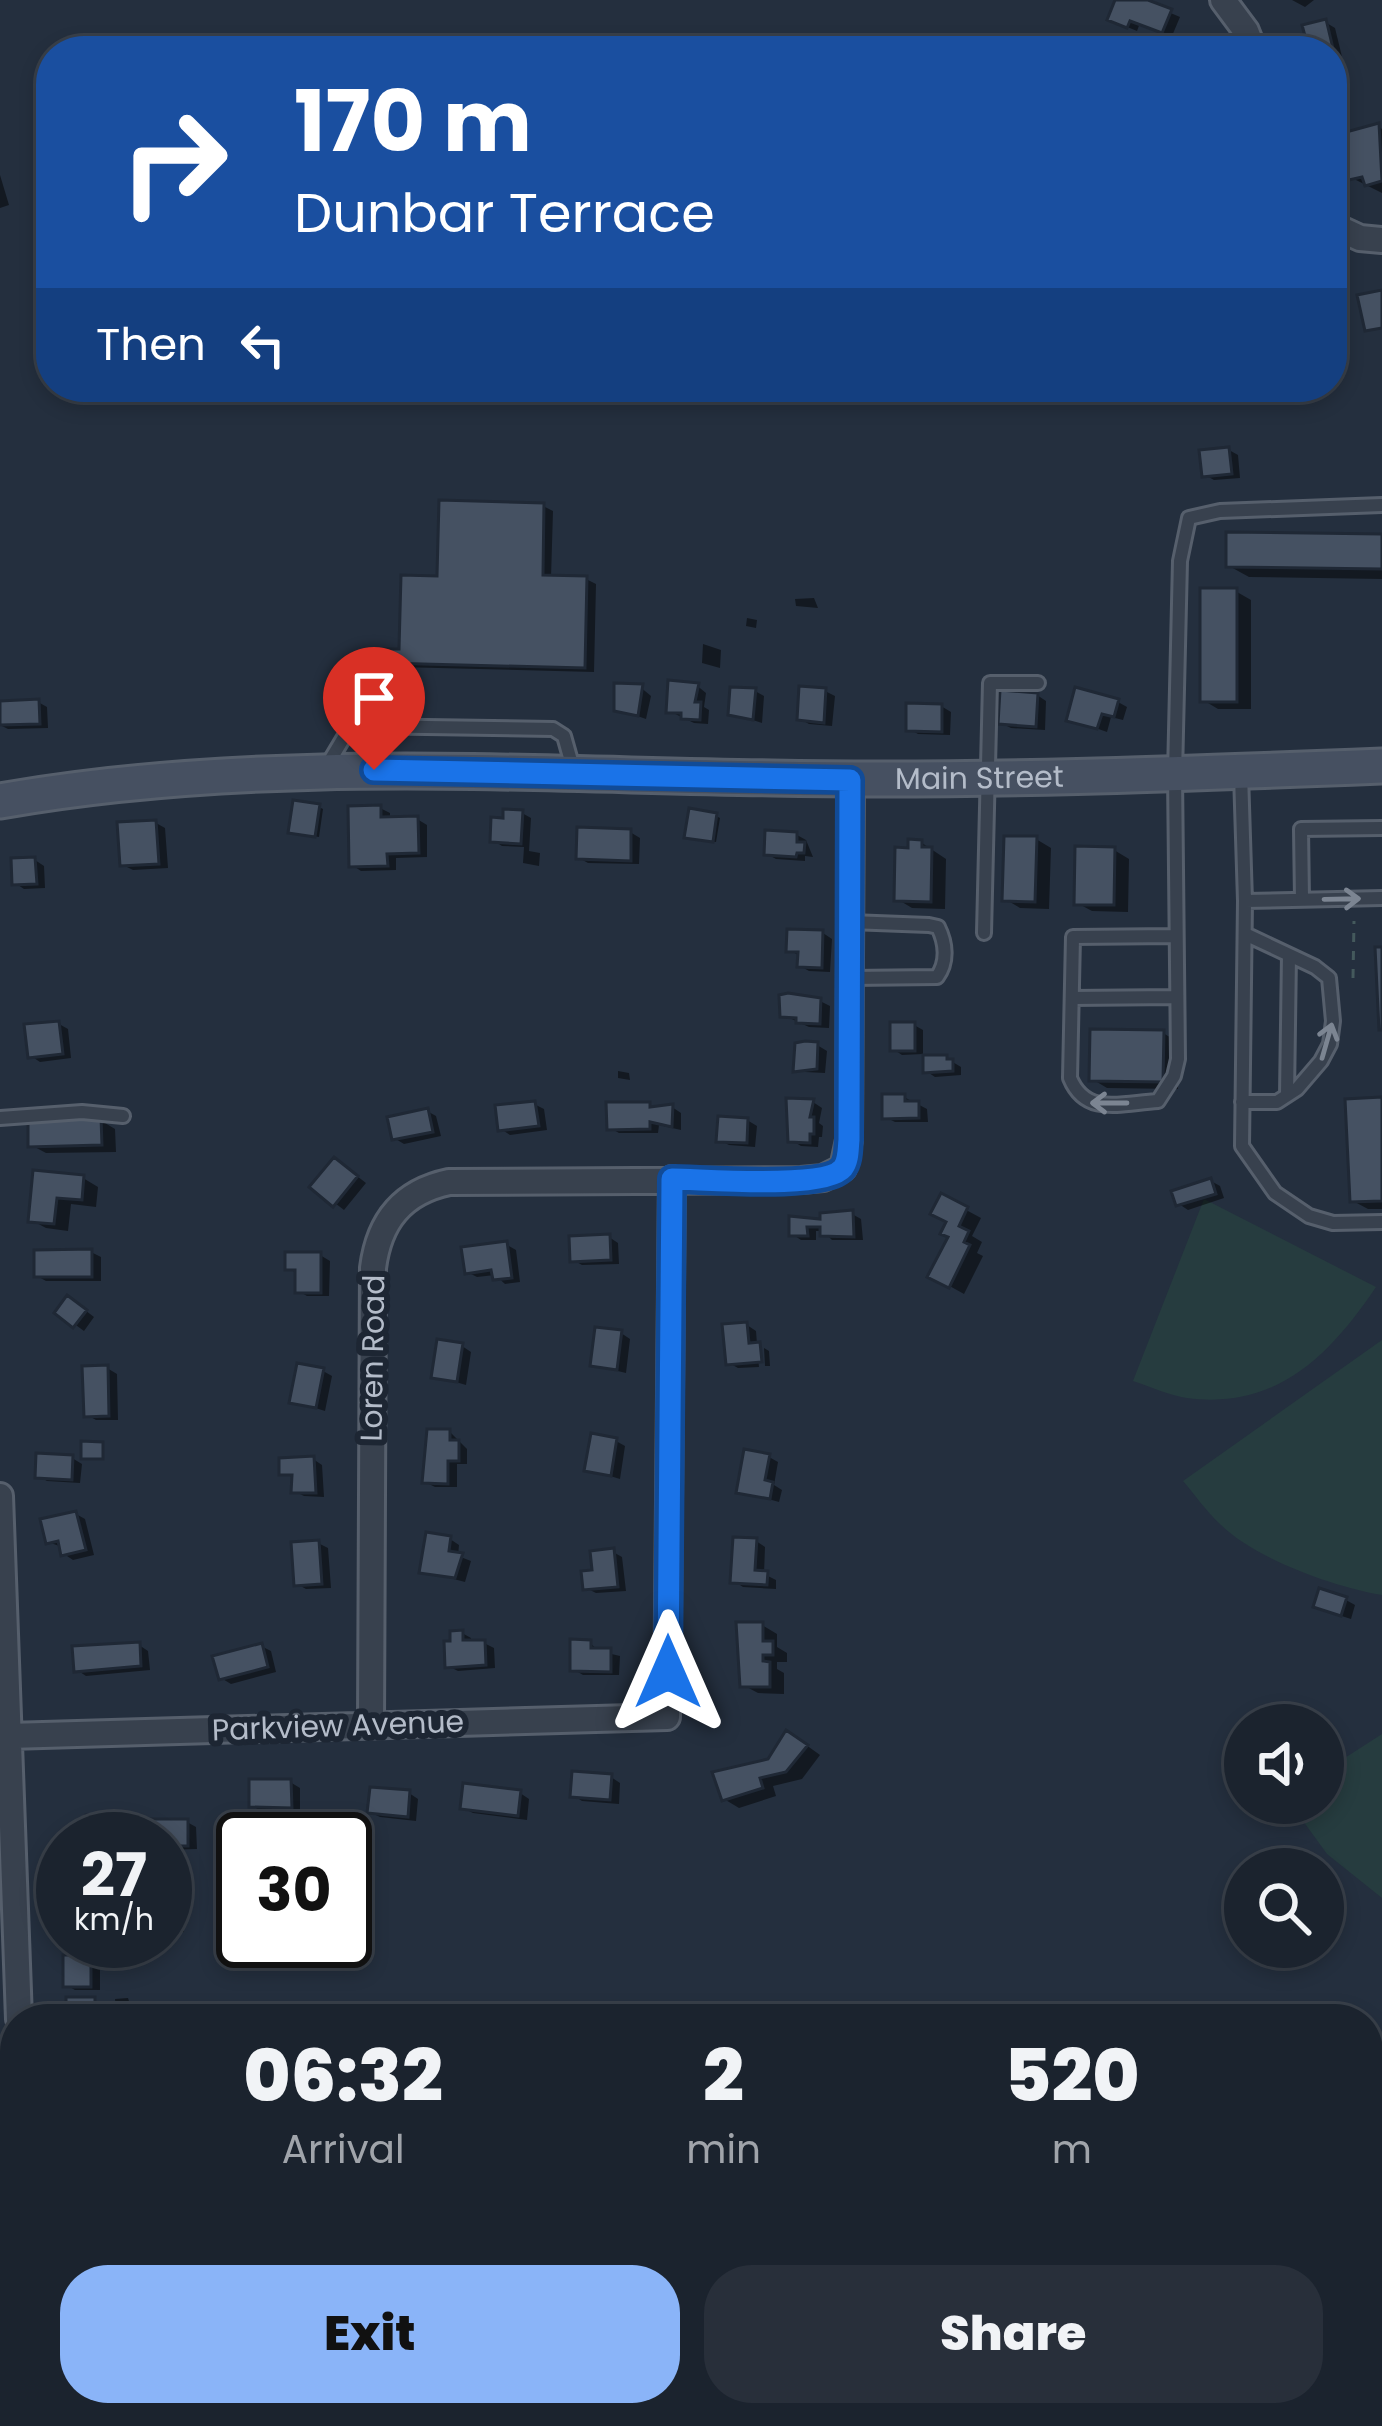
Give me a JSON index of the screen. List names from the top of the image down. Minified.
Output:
{"streets":{"main road":["Main Street"],"street":["Loren Road","Parkview Avenue"]},"crossings":[["Loren Road","Parkview Avenue"]],"page":{"turn":["170 m","Dunbar Terrace"],"then":"Then","speed":"27 km/h","limit":"30","eta":["06:32","Arrival","2","min","520","m"],"buttons":["Exit","Share"]}}
